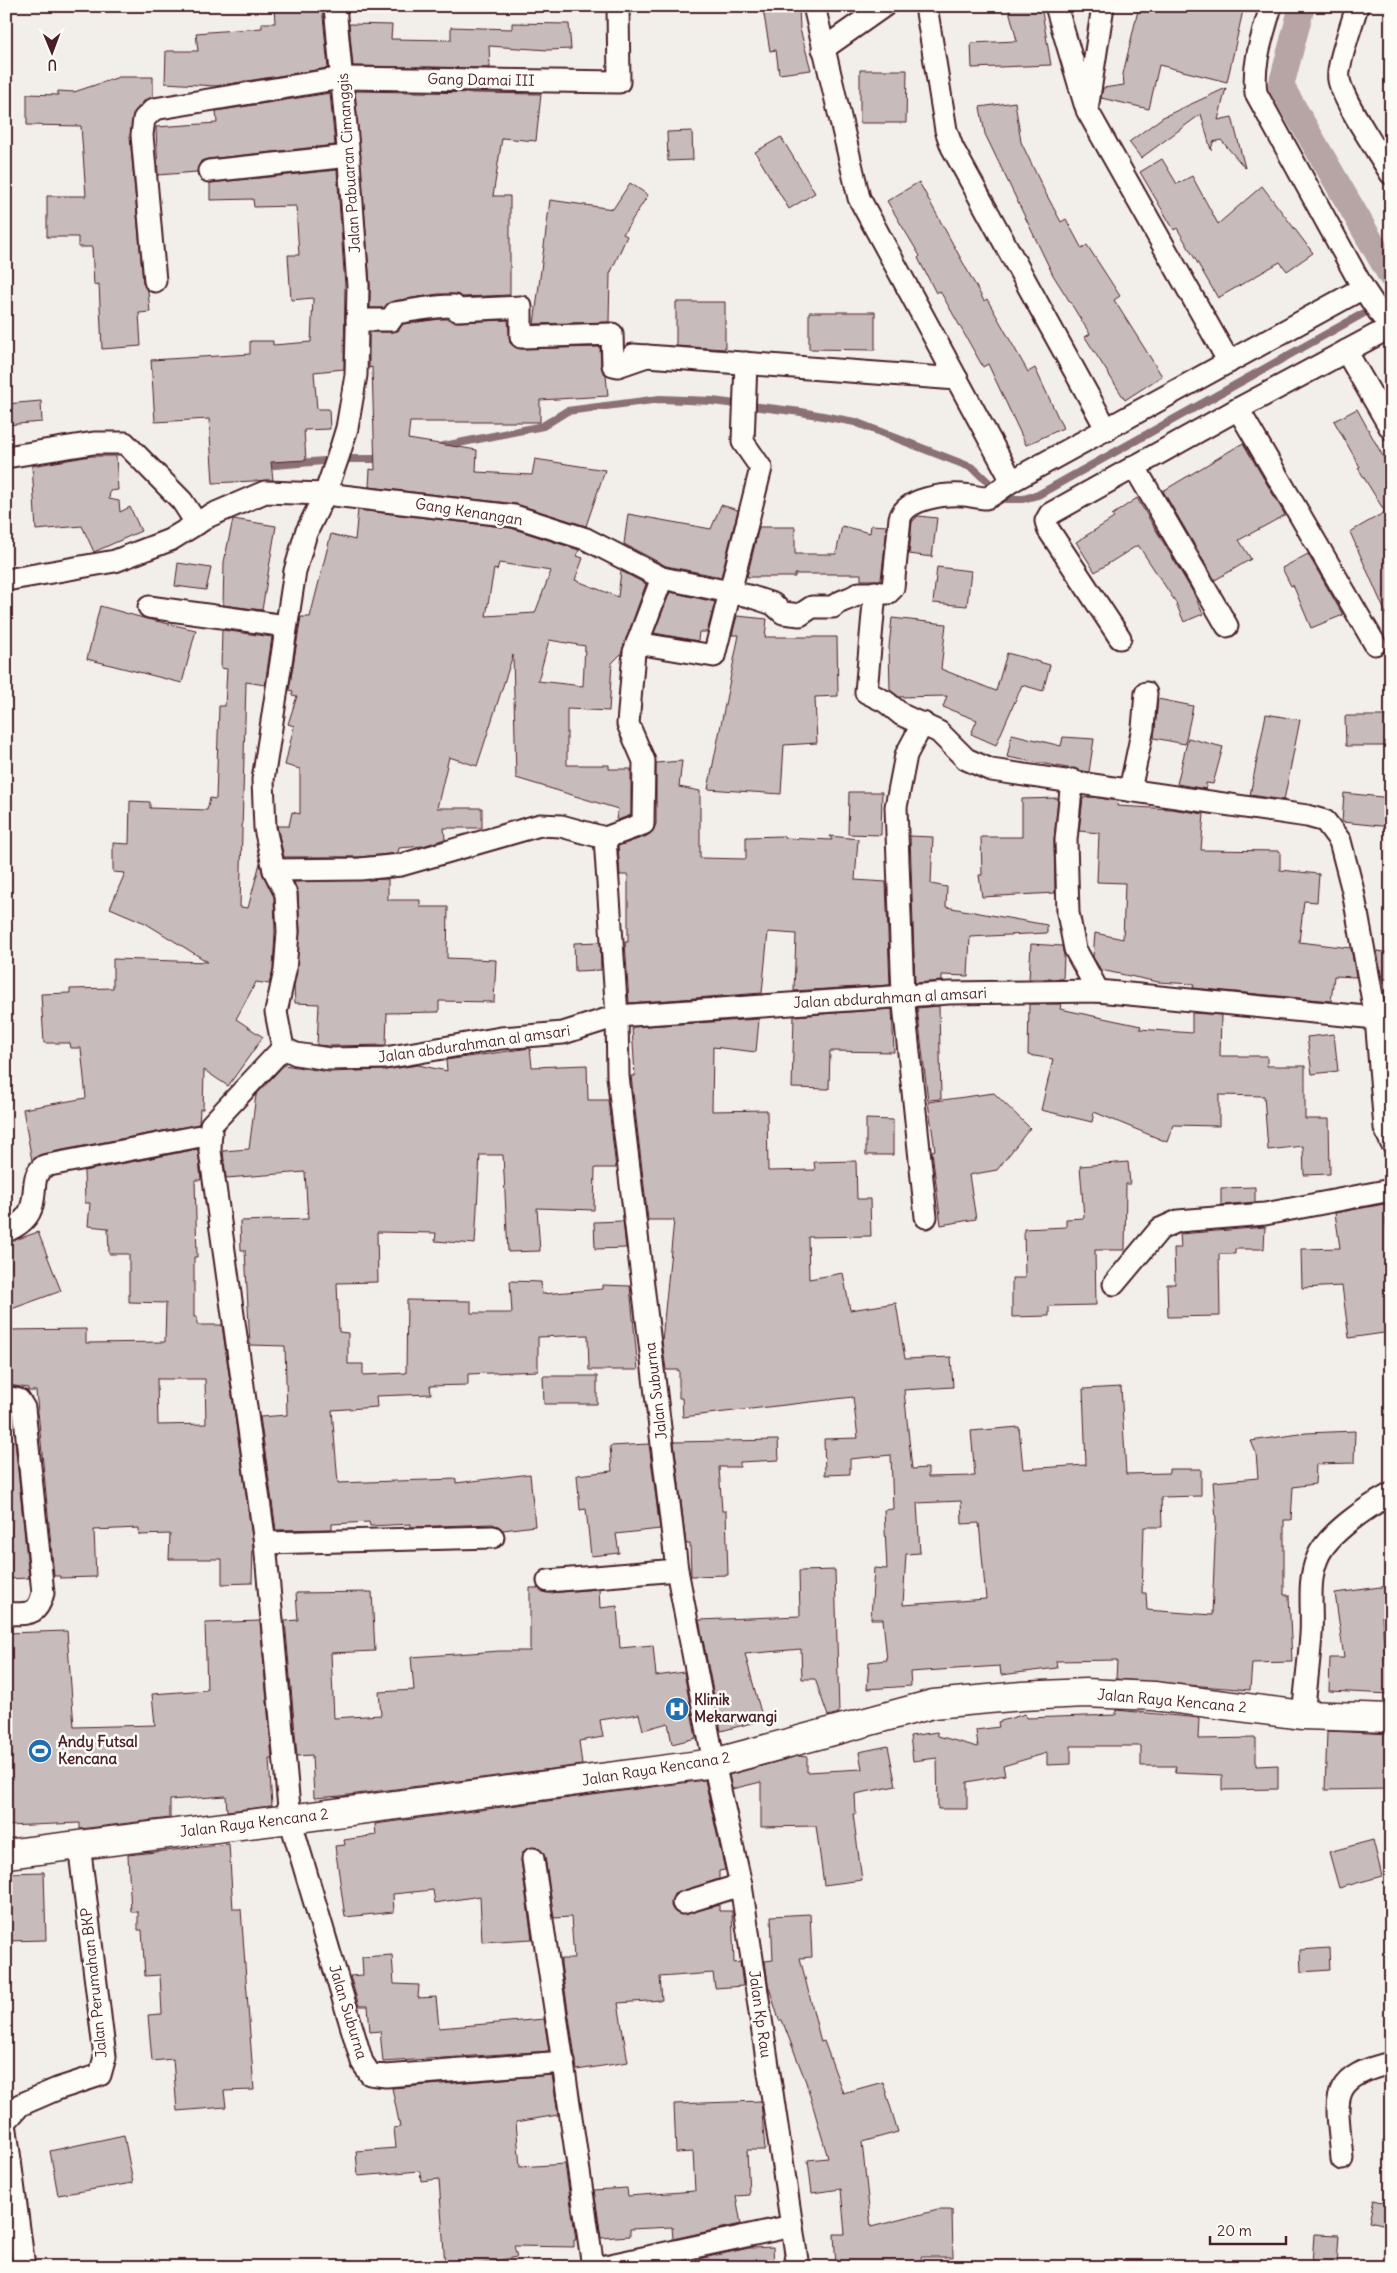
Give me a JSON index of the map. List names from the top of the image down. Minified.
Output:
{"streets":{"street":["Gang Damai III","Jalan Pabuaran Cimanggis","Gang Kenangan","Jalan abdurahman al amsari","Jalan Suburna","Jalan Raya Kencana 2","Jalan Perumahan BKP","Jalan Kp Rau"]},"crossings":[["Gang Damai III","Jalan Pabuaran Cimanggis"],["Jalan Pabuaran Cimanggis","Gang Kenangan"],["Jalan Pabuaran Cimanggis","Jalan abdurahman al amsari"],["Jalan abdurahman al amsari","Jalan Suburna"],["Jalan Suburna","Jalan Raya Kencana 2"],["Jalan Suburna","Jalan Kp Rau"],["Jalan Raya Kencana 2","Jalan Perumahan BKP"],["Jalan Raya Kencana 2","Jalan Kp Rau"]],"places":{"hospital":["Klinik Mekarwangi"],"sports":["Andy Futsal Kencana"]},"scale_bar":"20 m","north":"bottom"}
